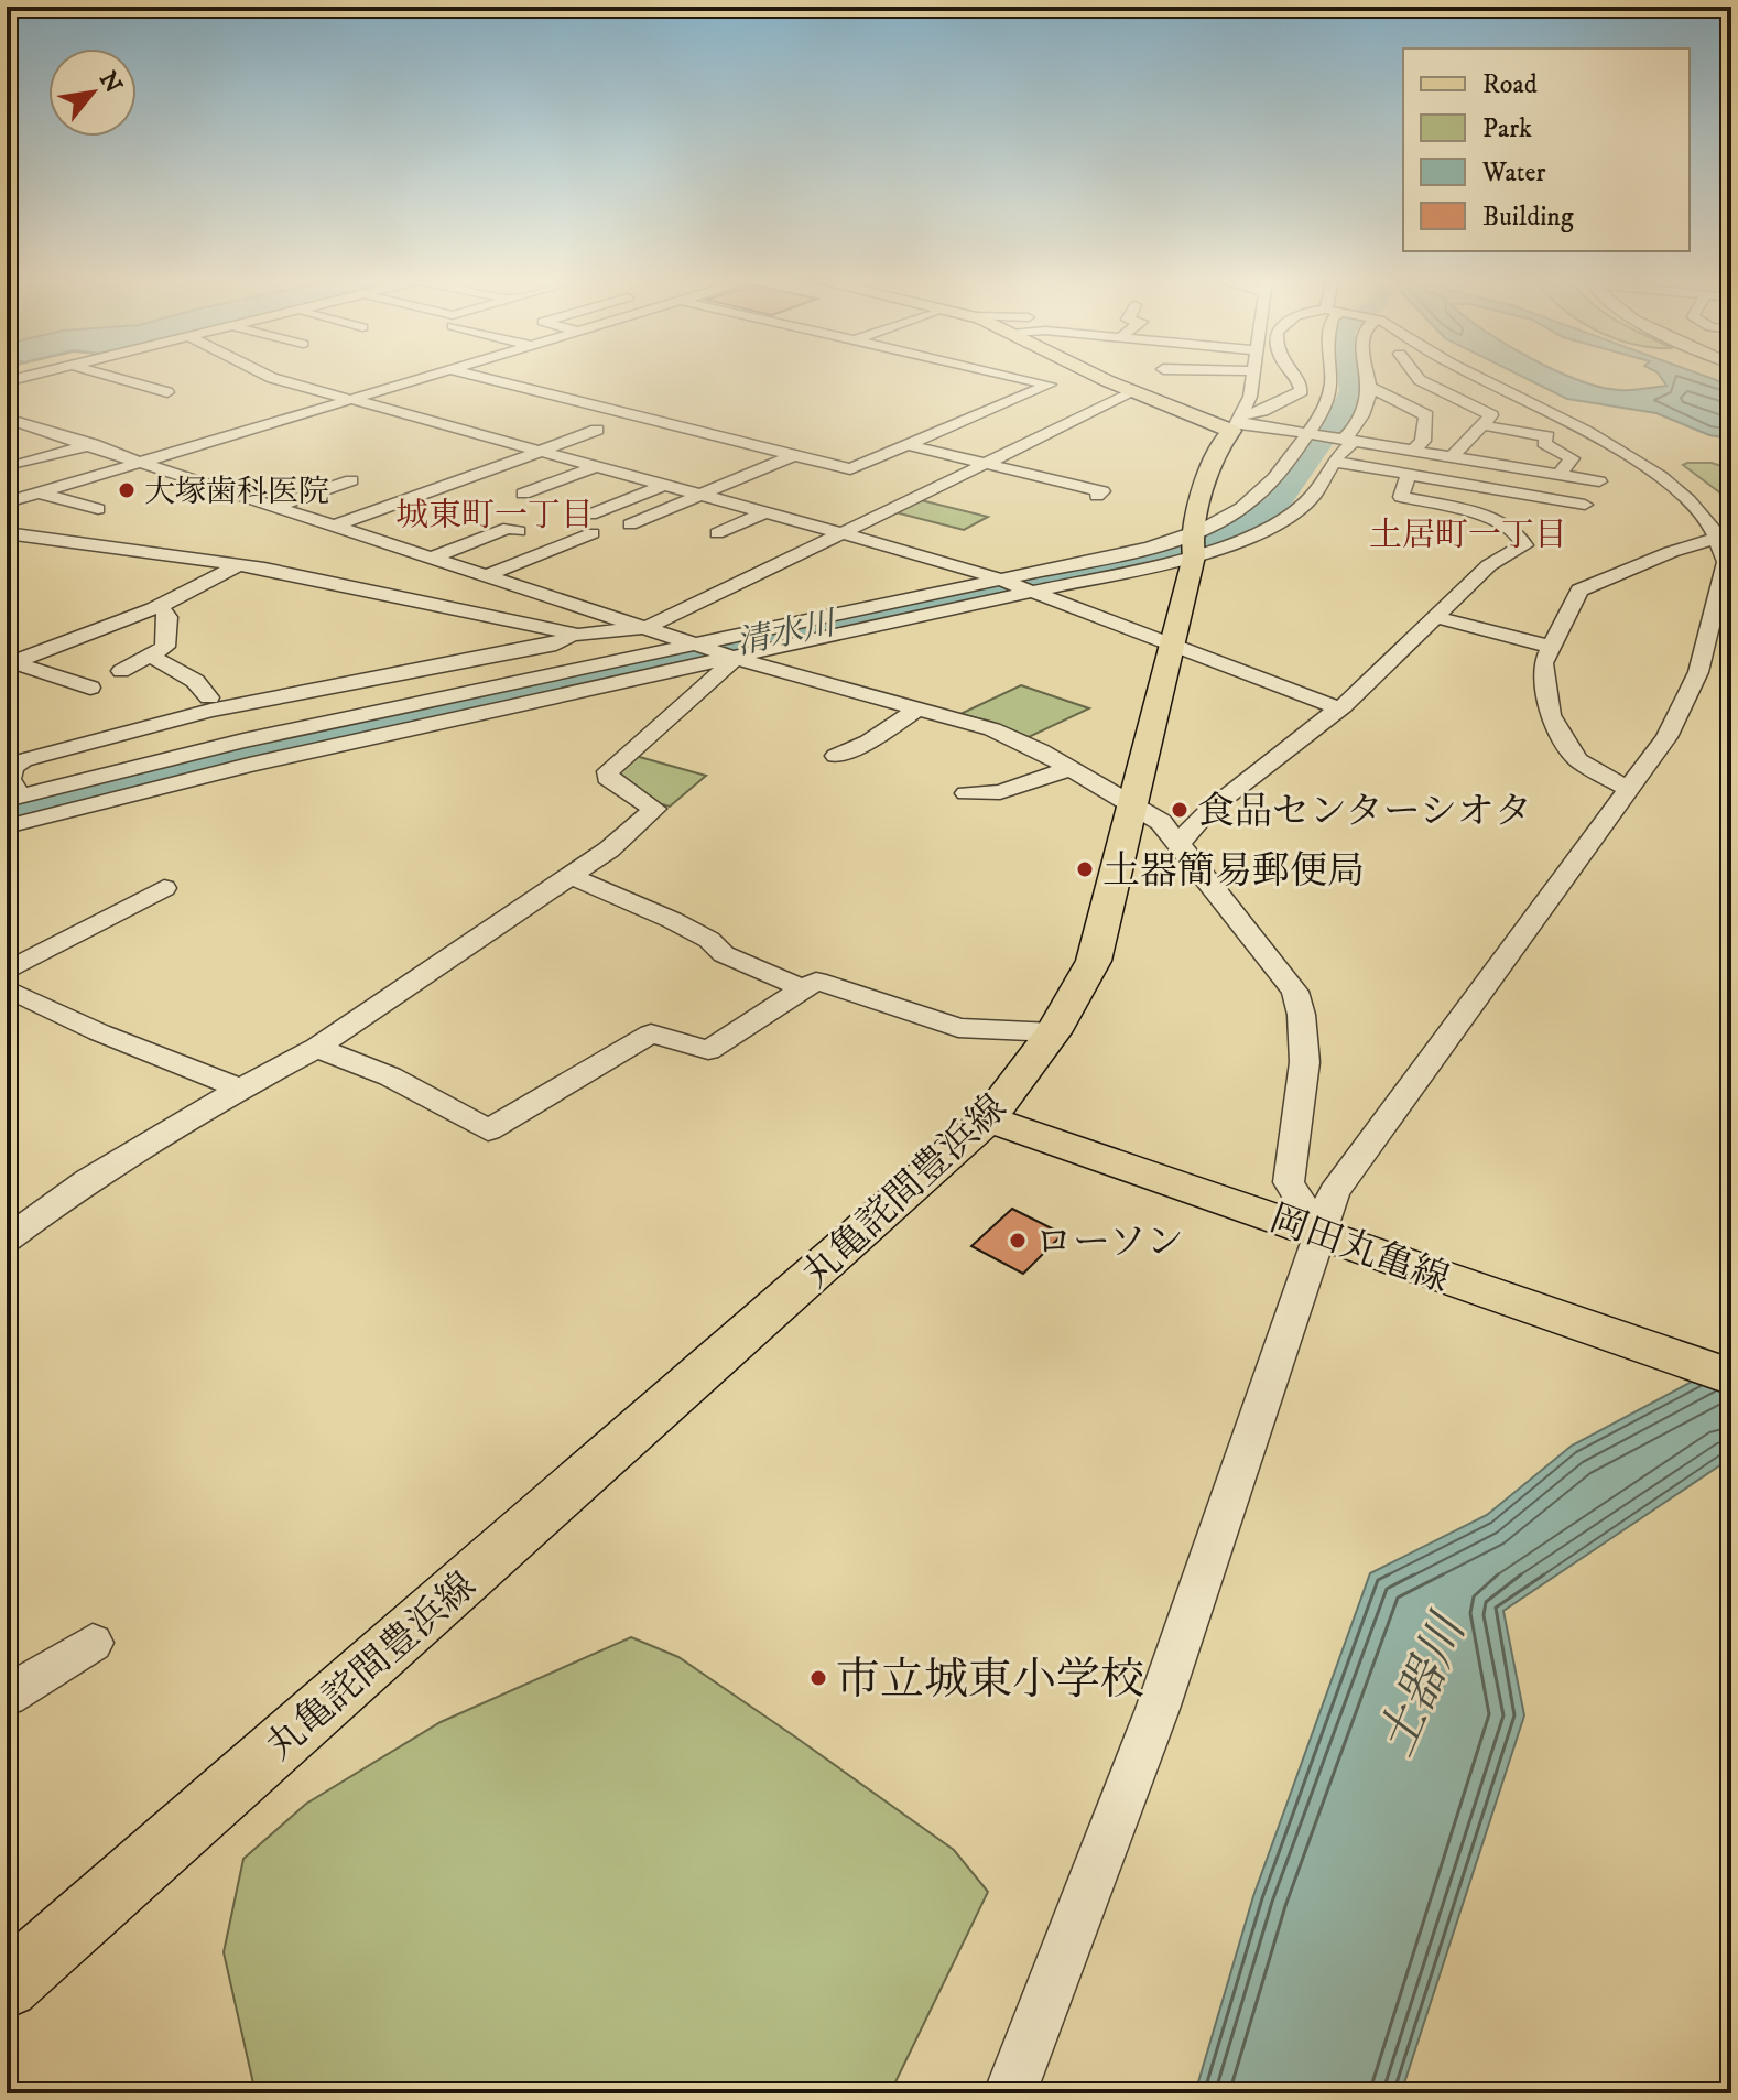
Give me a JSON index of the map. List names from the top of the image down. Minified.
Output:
{"streets":{"main road":["丸亀詫間豊浜線","岡田丸亀線"]},"crossings":[["丸亀詫間豊浜線","岡田丸亀線"]],"districts":["城東町一丁目","土居町一丁目"],"water":["清水川","土器川"],"places":["大塚歯科医院","食品センターシオタ","土器簡易郵便局","ローソン","市立城東小学校"],"legend":["Road","Park","Water","Building"],"north":"top right"}
